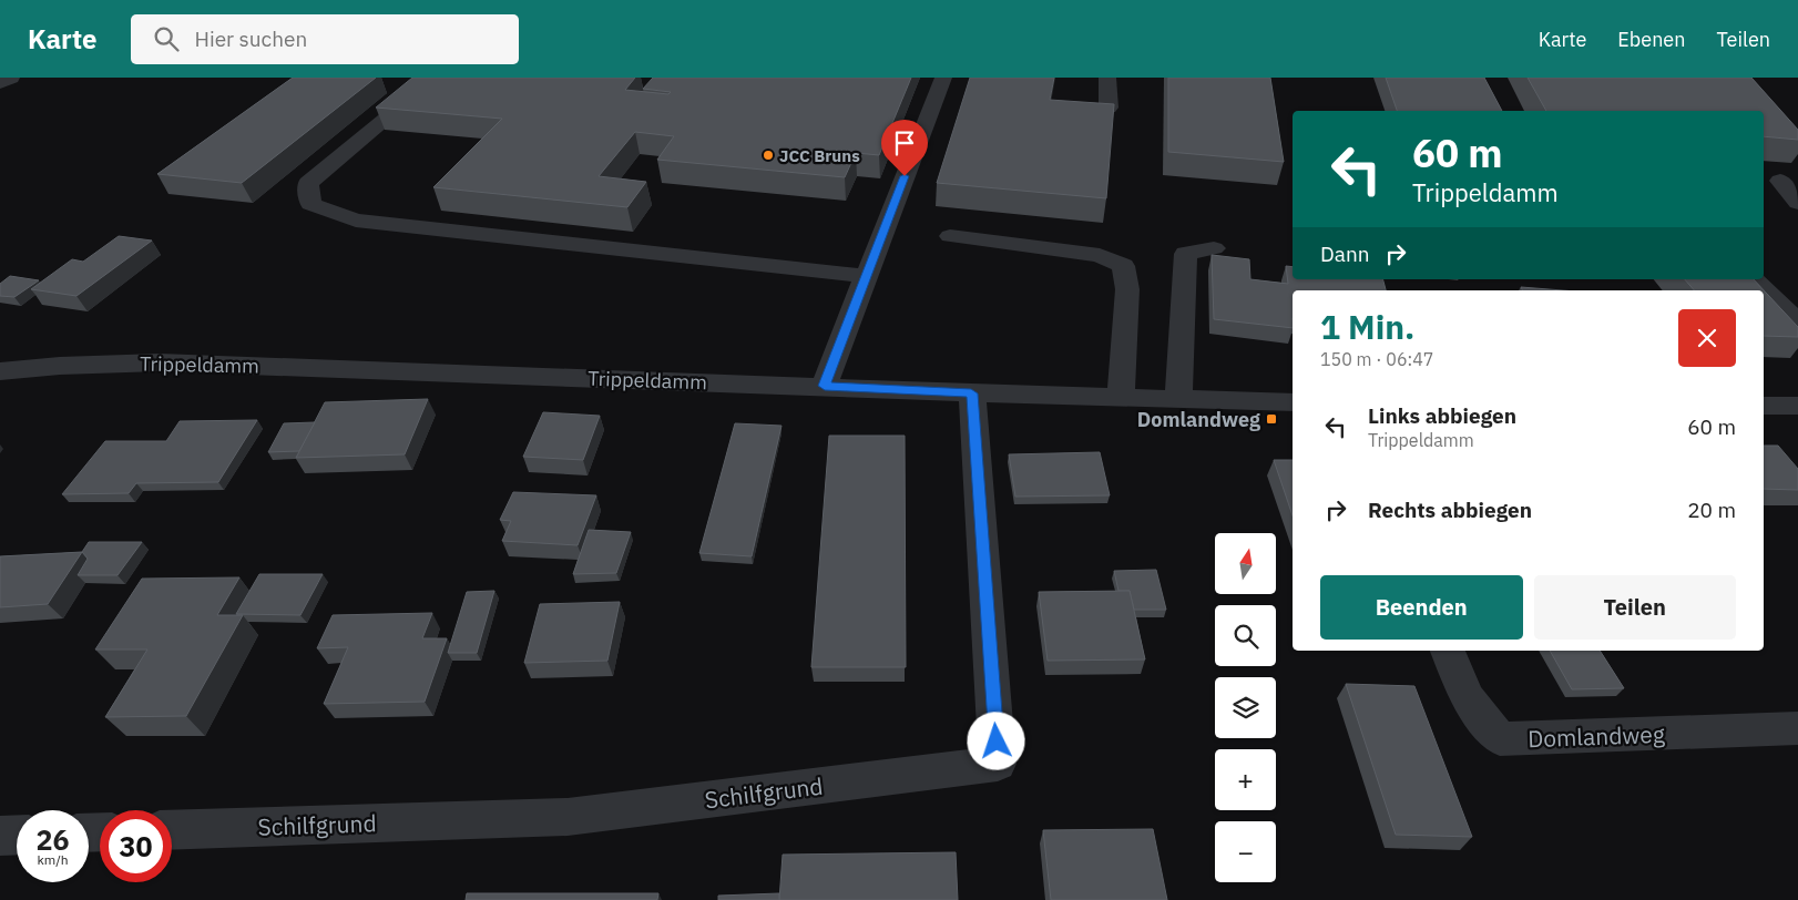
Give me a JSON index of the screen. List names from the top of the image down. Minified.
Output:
{"streets":{"street":["Trippeldamm","Domlandweg","Schilfgrund"]},"crossings":[["Trippeldamm","Schilfgrund"]],"places":{"other":["JCC Bruns"],"transit":["Domlandweg"]},"north":"top","page":{"header":"Karte","search":"Hier suchen","nav":["Karte","Ebenen","Teilen"],"turn":["60 m","Trippeldamm"],"then":"Dann","heading":["1 Min.","150 m · 06:47"],"list":[{"name":"Links abbiegen","note":"Trippeldamm","value":"60 m"},{"name":"Rechts abbiegen","value":"20 m"}],"map_buttons":["+","−"],"buttons":["Beenden","Teilen"],"speed":"26 km/h","limit":"30"}}
